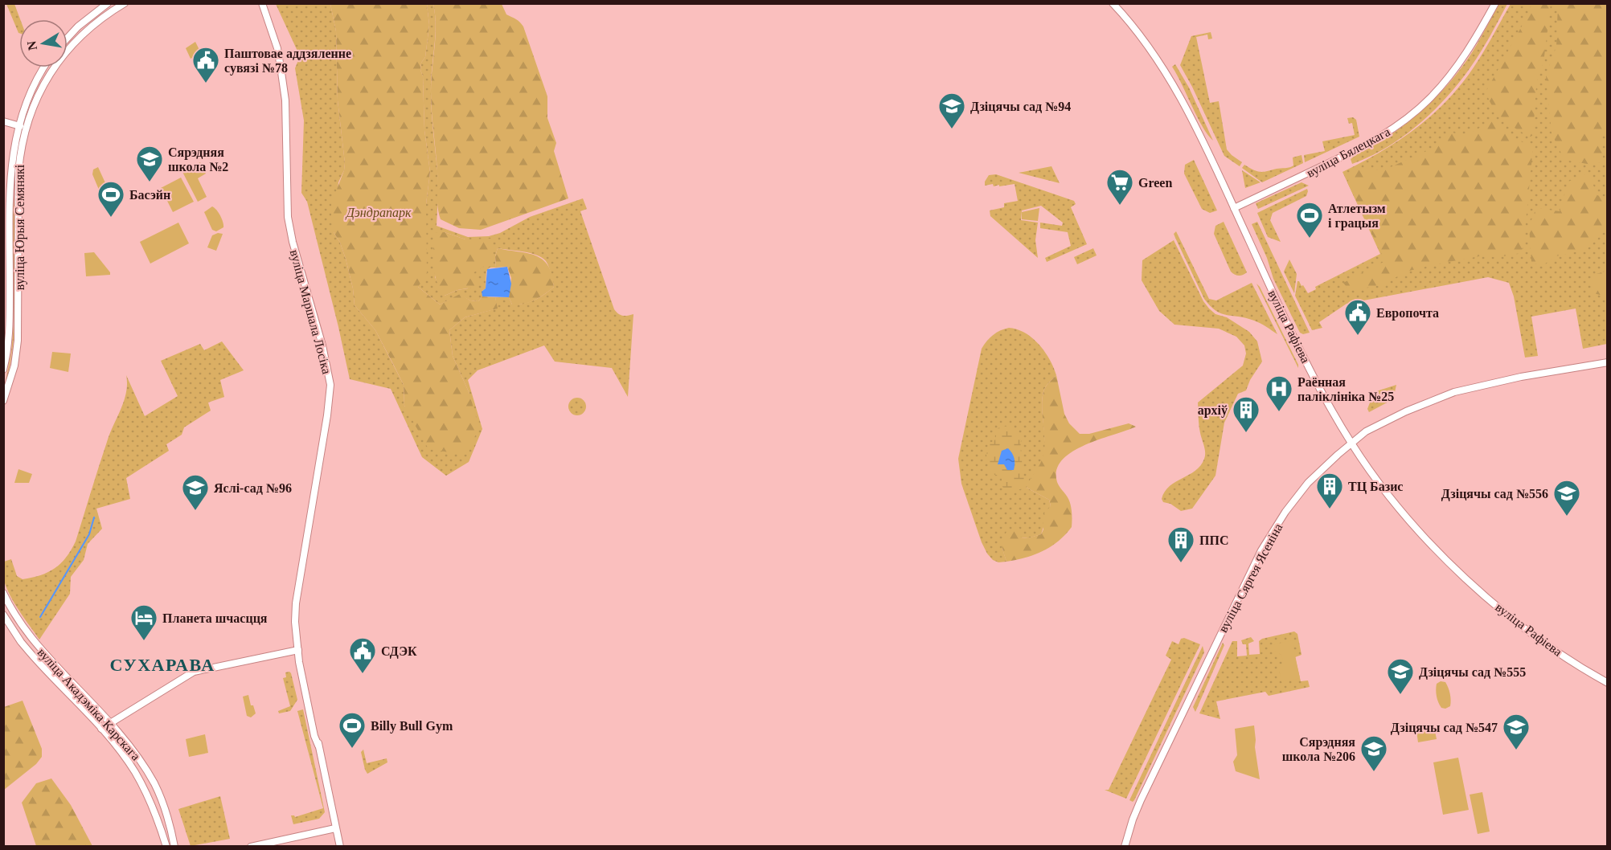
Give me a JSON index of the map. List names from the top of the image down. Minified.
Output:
{"streets":{"main road":["вуліца Бялецкага","вуліца Юрыя Семянякі","вуліца Маршала Лосіка","вуліца Рафіева","вуліца Сяргея Ясеніна","вуліца Акадэміка Карскага"]},"crossings":[["вуліца Бялецкага","вуліца Рафіева"],["вуліца Рафіева","вуліца Сяргея Ясеніна"]],"districts":["СУХАРАВА"],"parks":["Дэндрапарк"],"places":{"public building":["Паштовае аддзяленне сувязі №78","Европочта","СДЭК"],"school or university":["Дзіцячы сад №94","Сярэдняя школа №2","Яслі-сад №96","Дзіцячы сад №556","Дзіцячы сад №555","Дзіцячы сад №547","Сярэдняя школа №206"],"supermarket":["Green"],"sports":["Басэйн","Атлетызм і грацыя","Billy Bull Gym"],"hospital":["Раённая паліклініка №25"],"building":["архіў","ТЦ Базис","ППС"],"hotel":["Планета шчасцця"]},"north":"left"}
